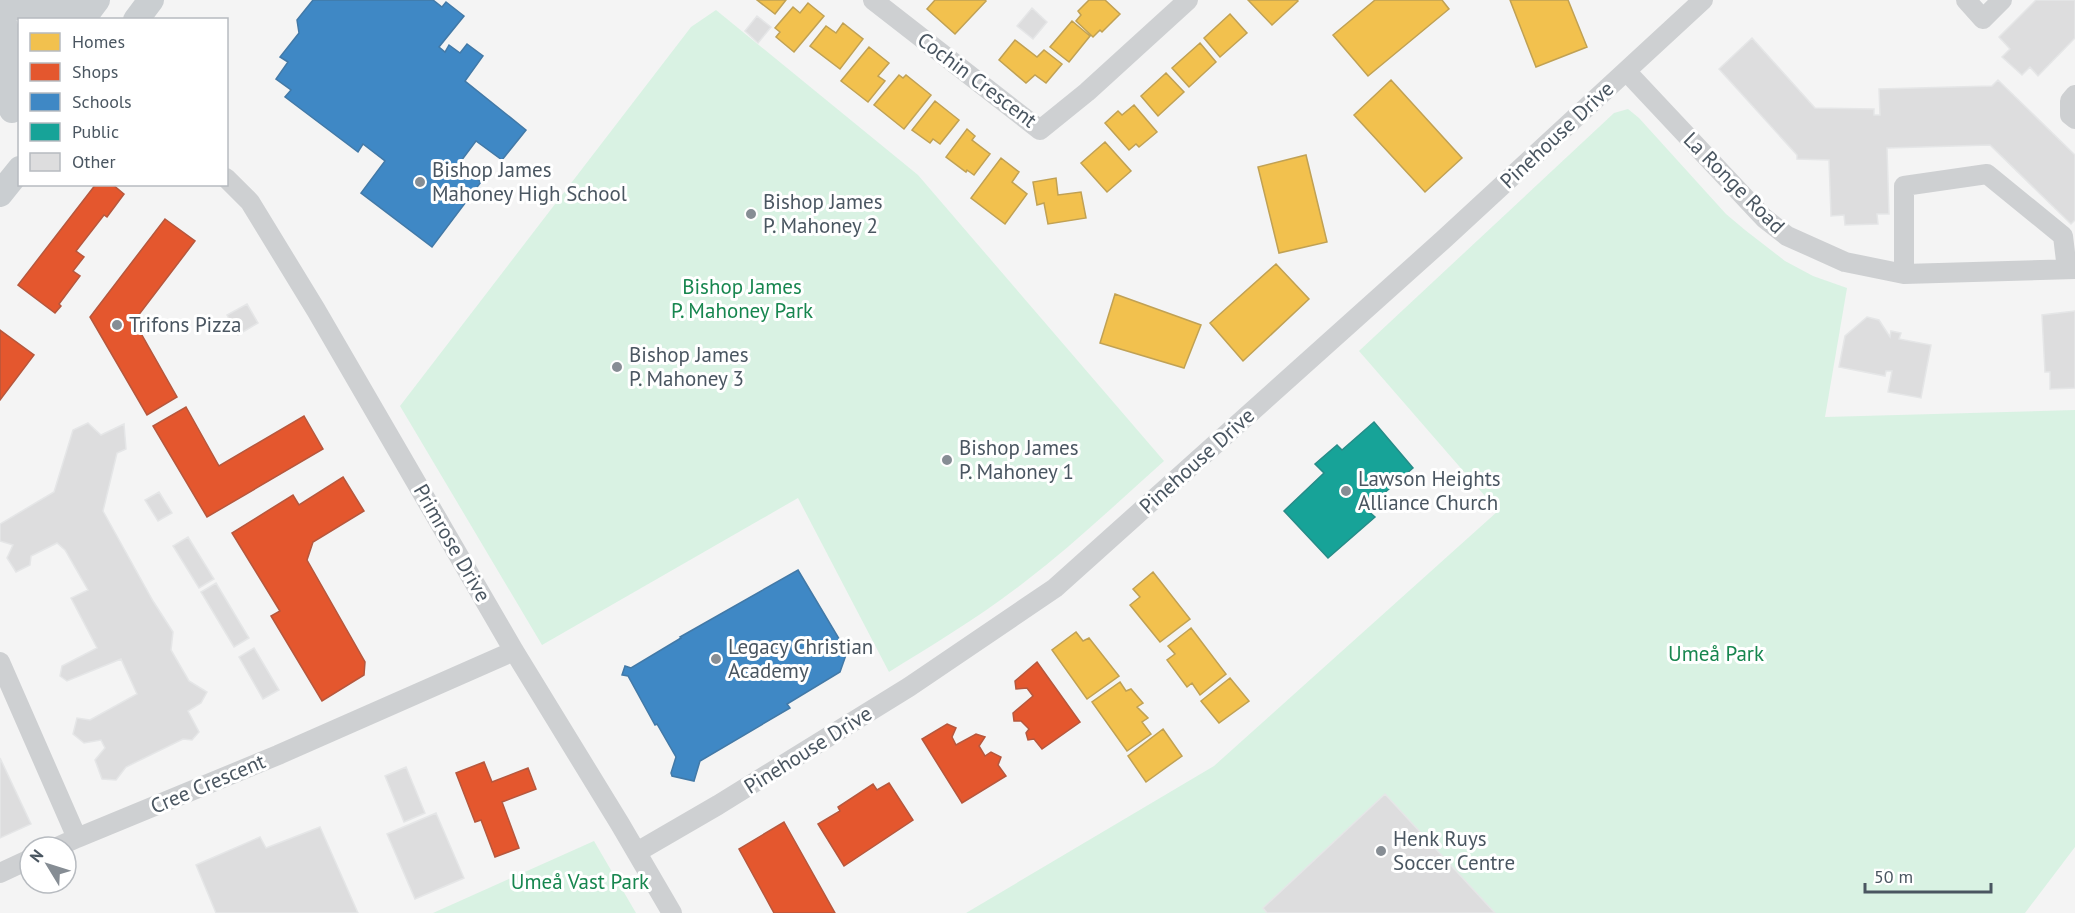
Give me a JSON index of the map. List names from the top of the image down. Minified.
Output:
{"streets":{"street":["Cochin Crescent","Pinehouse Drive","La Ronge Road","Primrose Drive","Cree Crescent"]},"crossings":[["Pinehouse Drive","La Ronge Road"],["Pinehouse Drive","Primrose Drive"],["Primrose Drive","Cree Crescent"]],"parks":["Bishop James P. Mahoney Park","Umeå Park","Umeå Vast Park"],"places":["Bishop James Mahoney High School","Bishop James P. Mahoney 2","Trifons Pizza","Bishop James P. Mahoney 3","Bishop James P. Mahoney 1","Lawson Heights Alliance Church","Legacy Christian Academy","Henk Ruys Soccer Centre"],"legend":["Homes","Shops","Schools","Public","Other"],"scale_bar":"50 m","north":"top left"}
